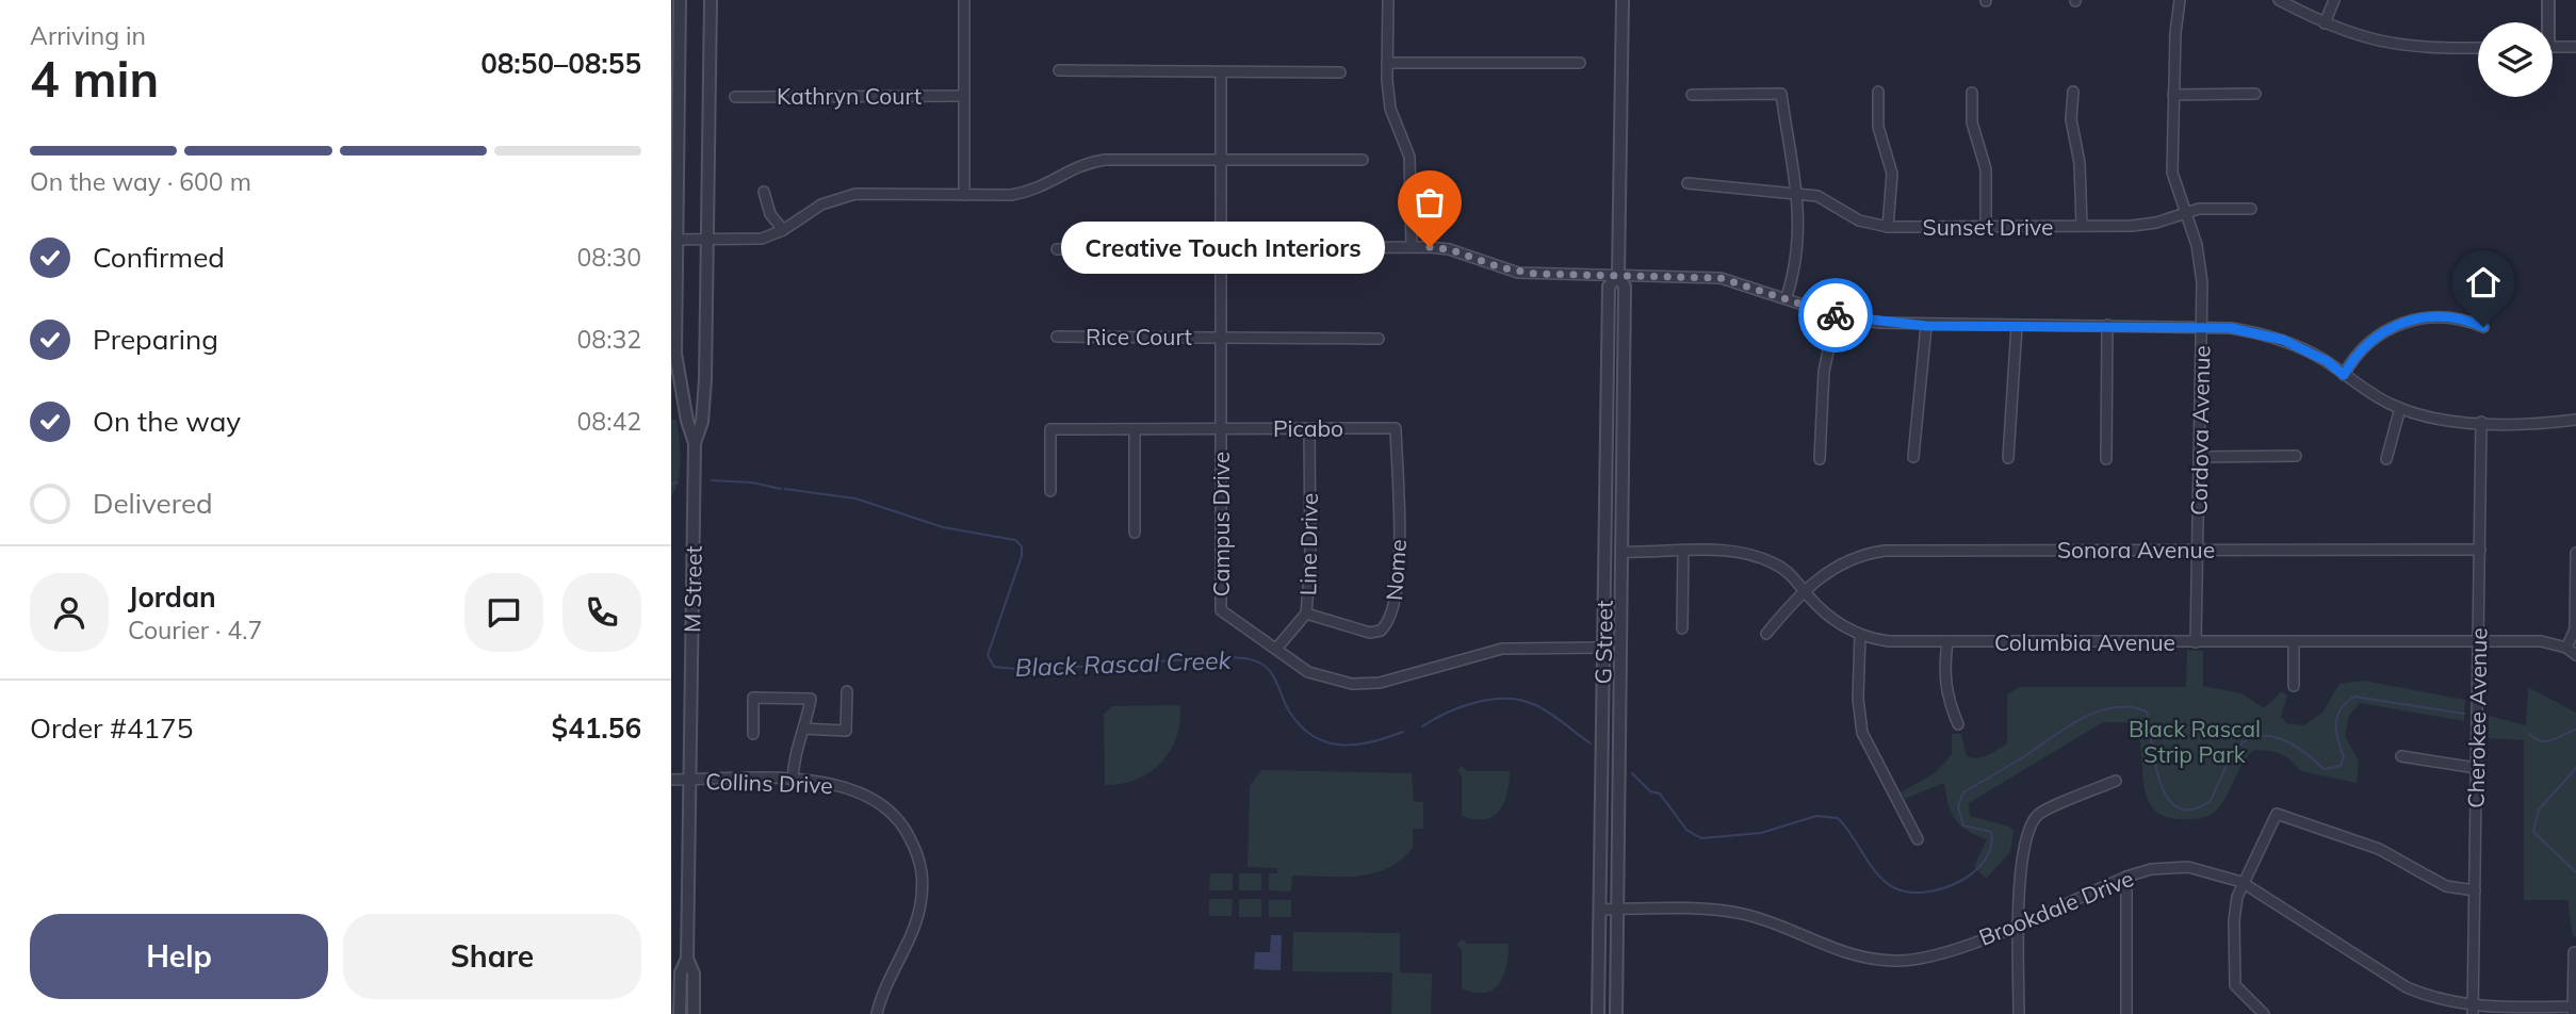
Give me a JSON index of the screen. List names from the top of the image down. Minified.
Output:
{"streets":{"street":["Kathryn Court","Sunset Drive","Rice Court","Picabo","Cordova Avenue","Campus Drive","Line Drive","Sonora Avenue","Nome","M Street","G Street","Columbia Avenue","Cherokee Avenue","Collins Drive","Brookdale Drive"]},"crossings":[["Sunset Drive","Cordova Avenue"],["Rice Court","Campus Drive"],["Picabo","Campus Drive"],["Picabo","Line Drive"],["Picabo","Nome"],["Cordova Avenue","Sonora Avenue"],["Cordova Avenue","Columbia Avenue"],["Campus Drive","Line Drive"],["Campus Drive","G Street"],["Line Drive","Nome"],["Sonora Avenue","Columbia Avenue"],["Sonora Avenue","Cherokee Avenue"],["M Street","Collins Drive"],["G Street","Columbia Avenue"],["G Street","Brookdale Drive"],["Columbia Avenue","Cherokee Avenue"],["Cherokee Avenue","Brookdale Drive"]],"water":["Black Rascal Creek"],"parks":["Black Rascal Strip Park"],"places":["Creative Touch Interiors"],"page":{"heading":["4 min","Arriving in","08:50–08:55"],"panel":["Jordan","Courier · 4.7","Order #4175","$41.56"],"bar":"On the way · 600 m","list":[["Confirmed","08:30"],["Preparing","08:32"],["On the way","08:42"],"Delivered"],"bubble":"Creative Touch Interiors","buttons":["Help","Share"]}}
